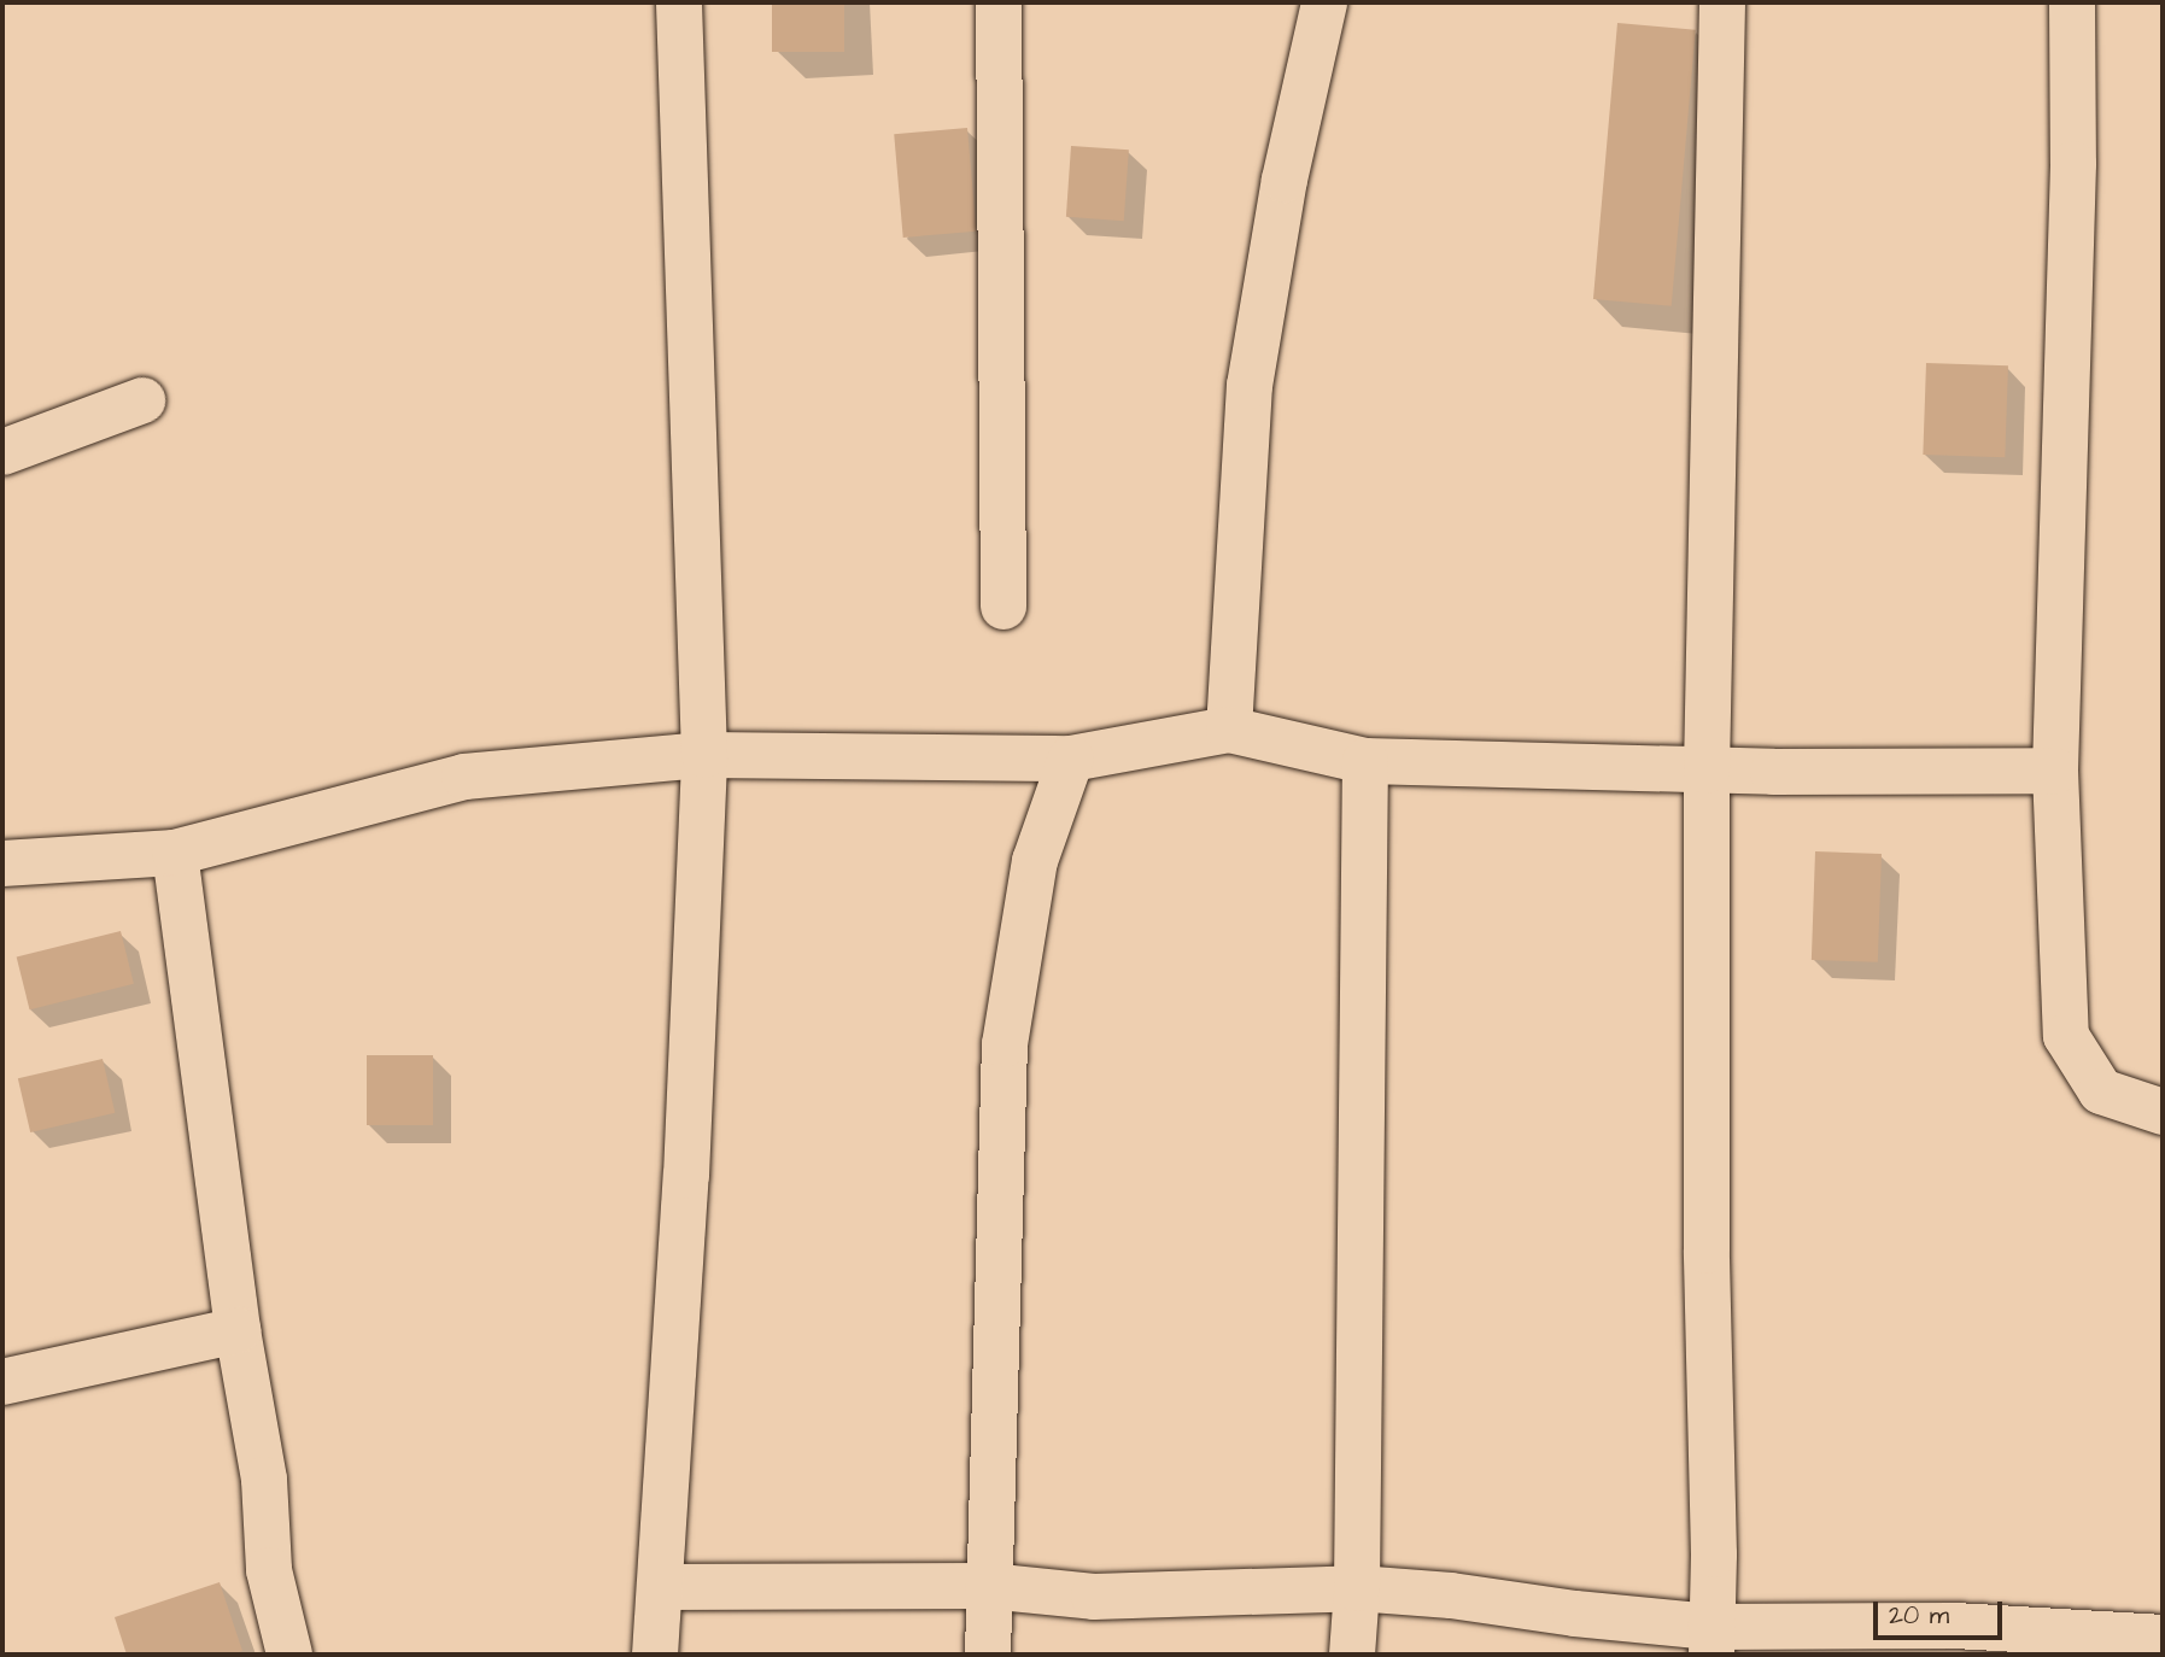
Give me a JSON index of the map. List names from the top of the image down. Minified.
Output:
{"scale_bar":"20 m"}
